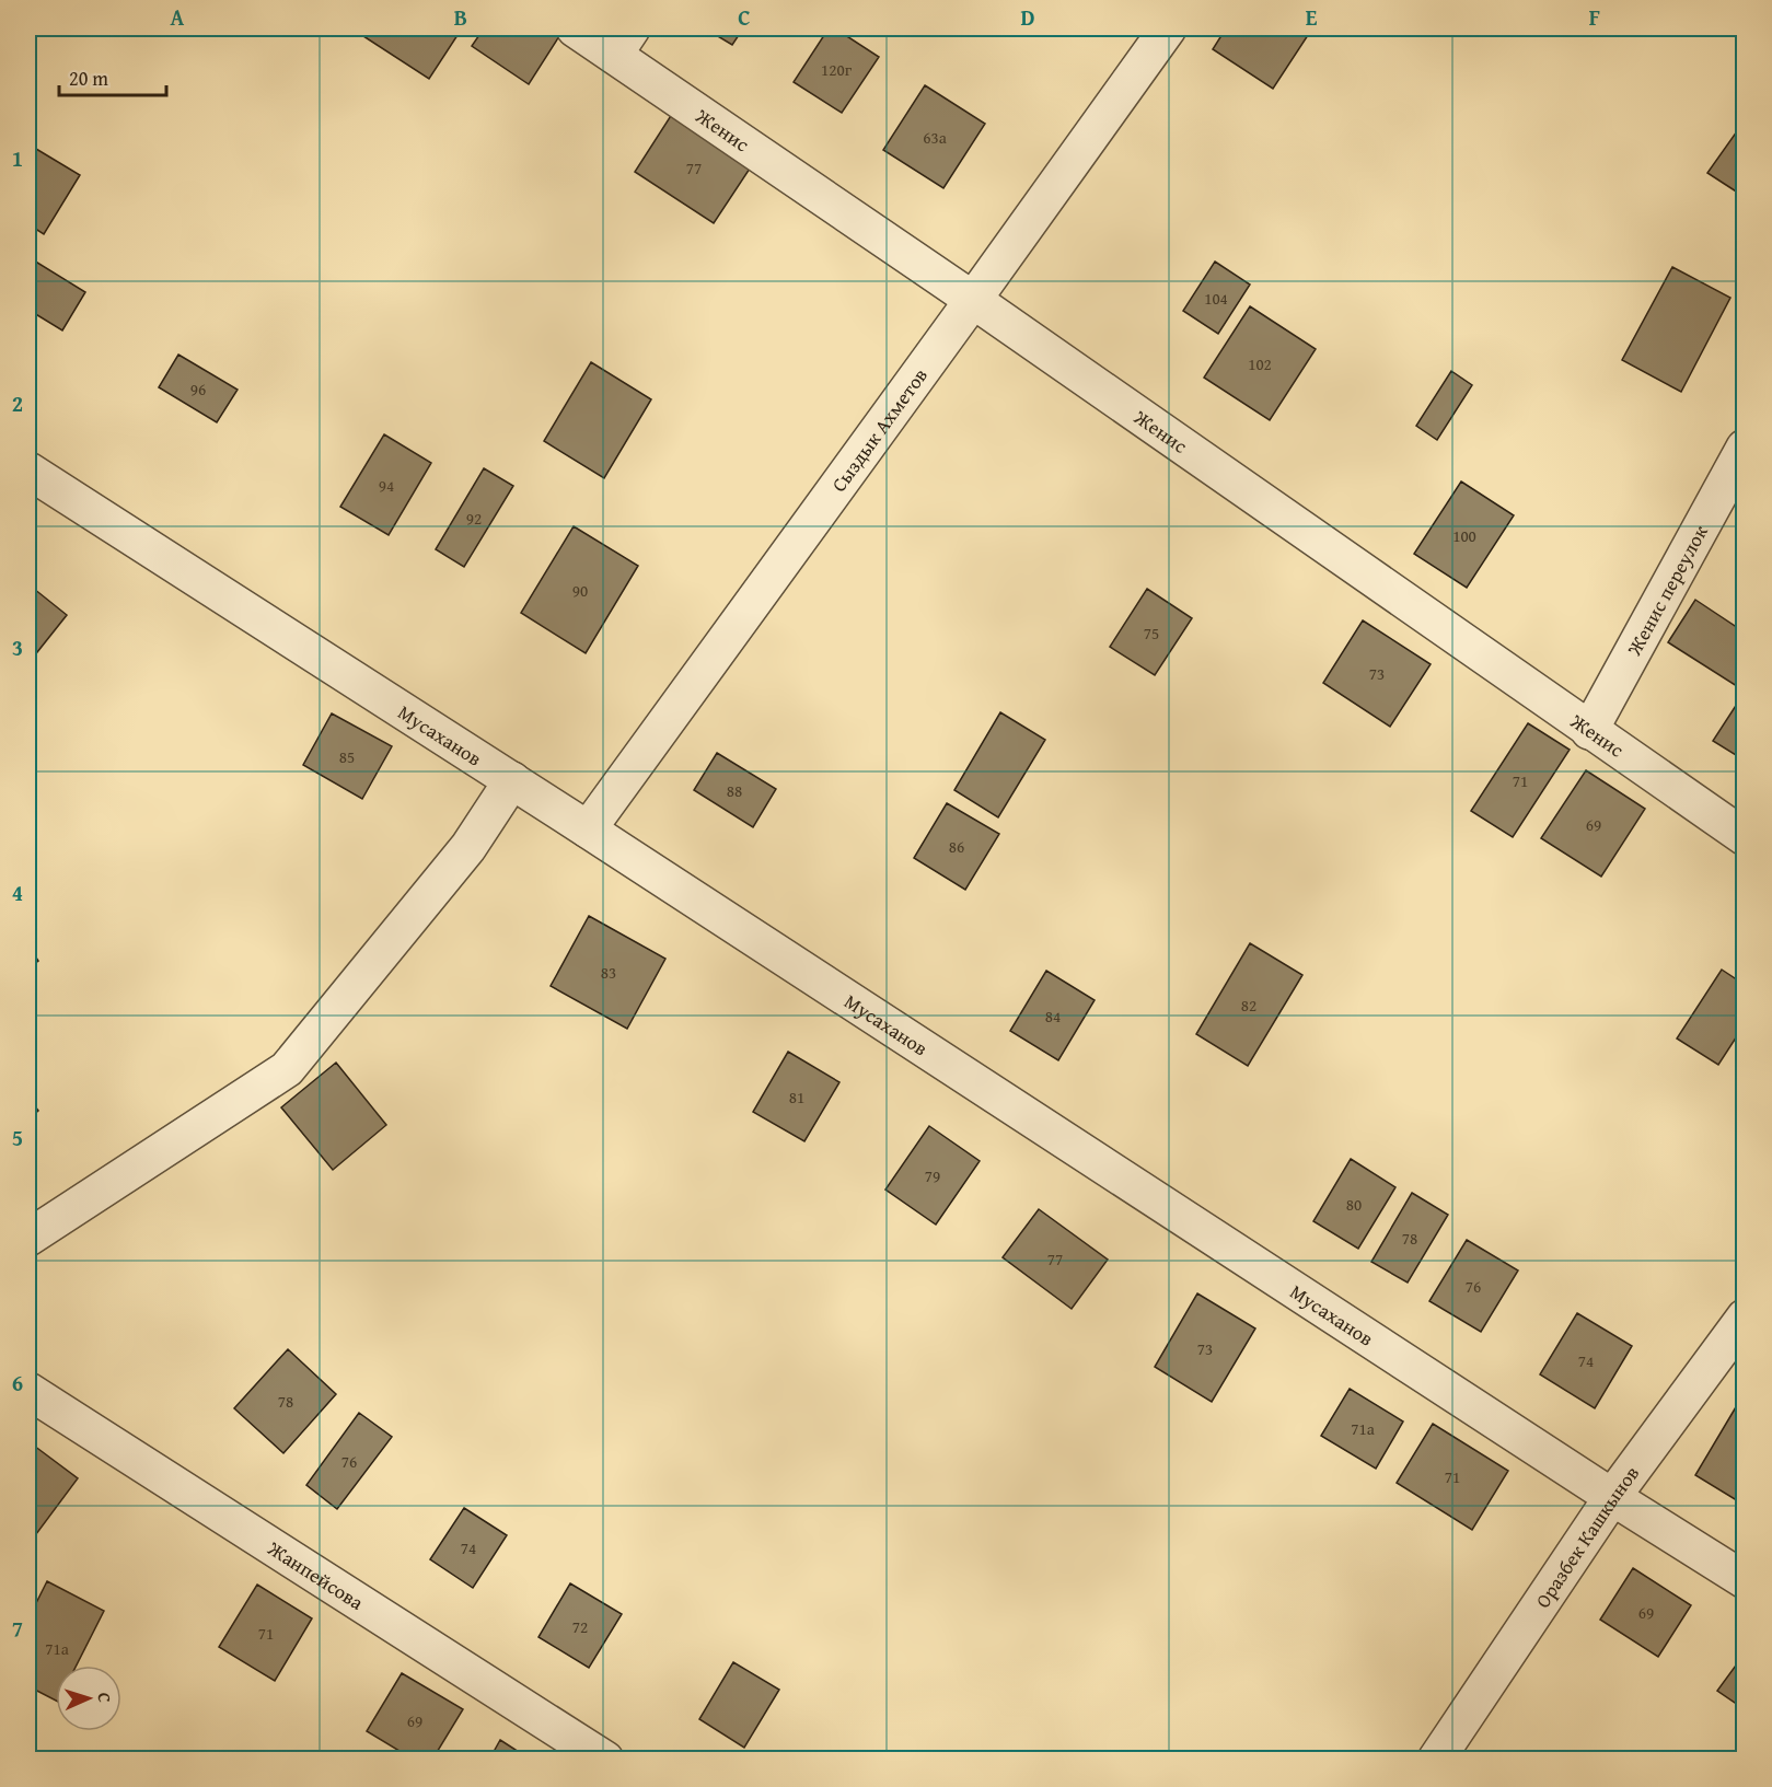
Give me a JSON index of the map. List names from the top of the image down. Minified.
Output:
{"streets":{"street":["Женис","Сыздык Ахметов","Женис переулок","Мусаханов","Оразбек Кашкынов","Жанпейсова"]},"crossings":[["Женис","Сыздык Ахметов"],["Женис","Женис переулок"],["Сыздык Ахметов","Мусаханов"],["Мусаханов","Оразбек Кашкынов"]],"house_numbers":["120г","63а","77","104","102","96","94","92","100","90","75","73","85","71","88","69","86","83","82","84","81","79","80","78","77","76","73","74","78","71а","76","71","74","69","72","71","71а","69"],"scale_bar":"20 m","north":"right","grid":{"columns":["A","B","C","D","E","F"],"rows":["1","2","3","4","5","6","7"]}}
